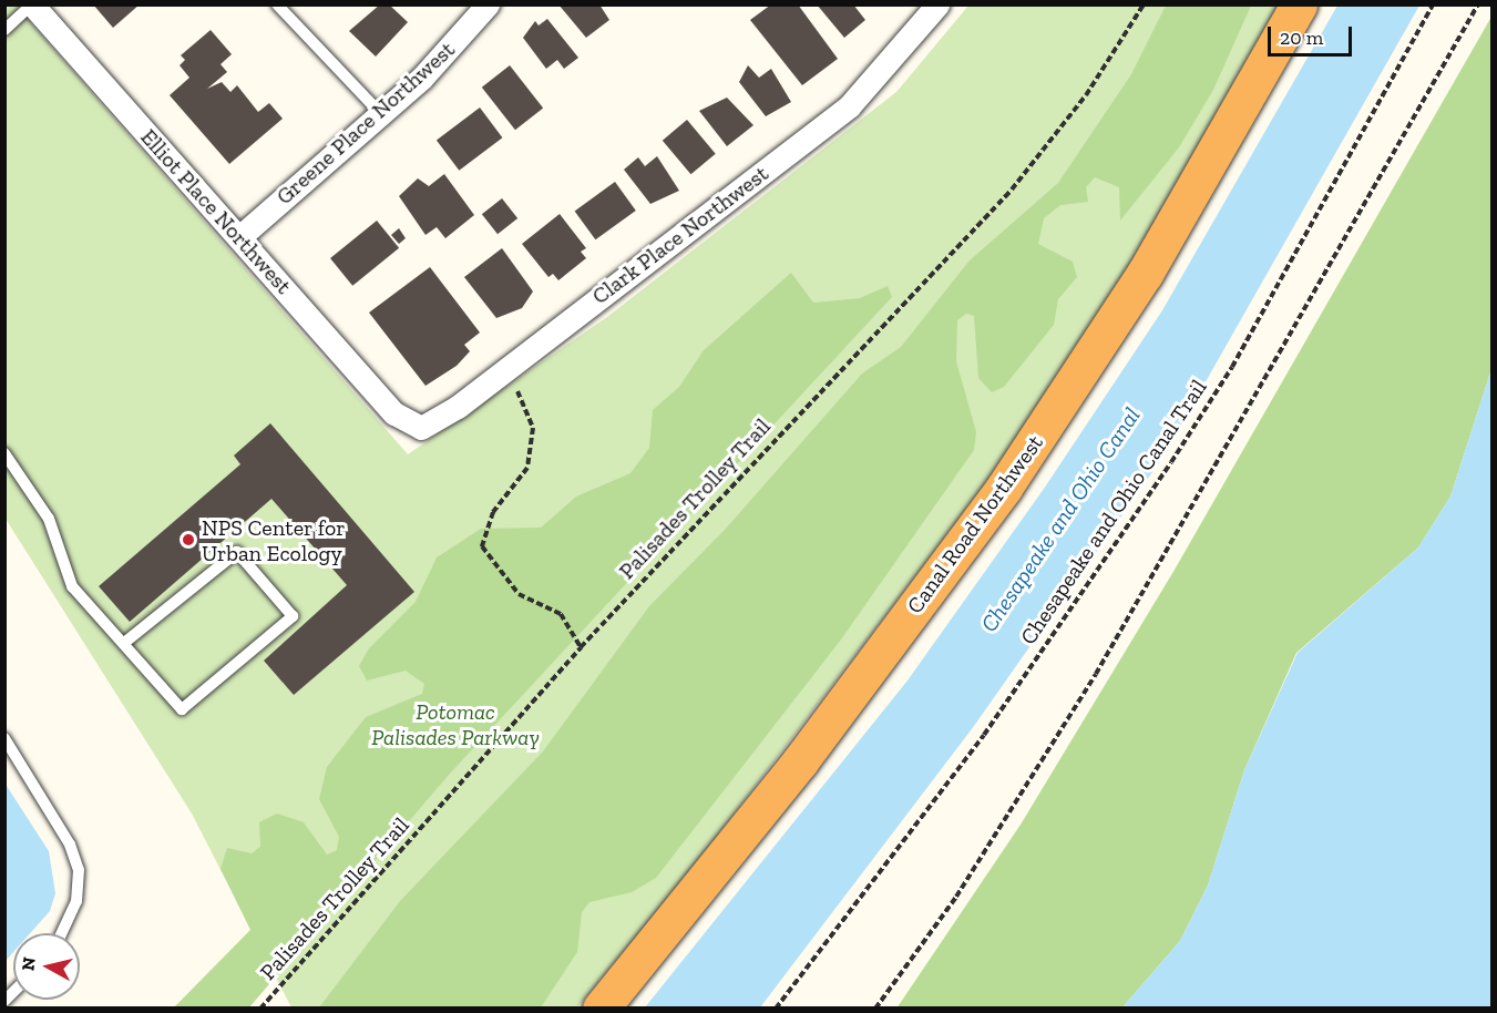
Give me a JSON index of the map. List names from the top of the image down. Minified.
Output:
{"streets":{"highway":["Canal Road Northwest"],"street":["Greene Place Northwest","Elliot Place Northwest","Clark Place Northwest"],"path":["Palisades Trolley Trail","Chesapeake and Ohio Canal Trail"]},"crossings":[["Greene Place Northwest","Elliot Place Northwest"],["Elliot Place Northwest","Clark Place Northwest"]],"water":["Chesapeake and Ohio Canal"],"parks":["Potomac Palisades Parkway"],"places":["NPS Center for Urban Ecology"],"scale_bar":"20 m","north":"left"}
